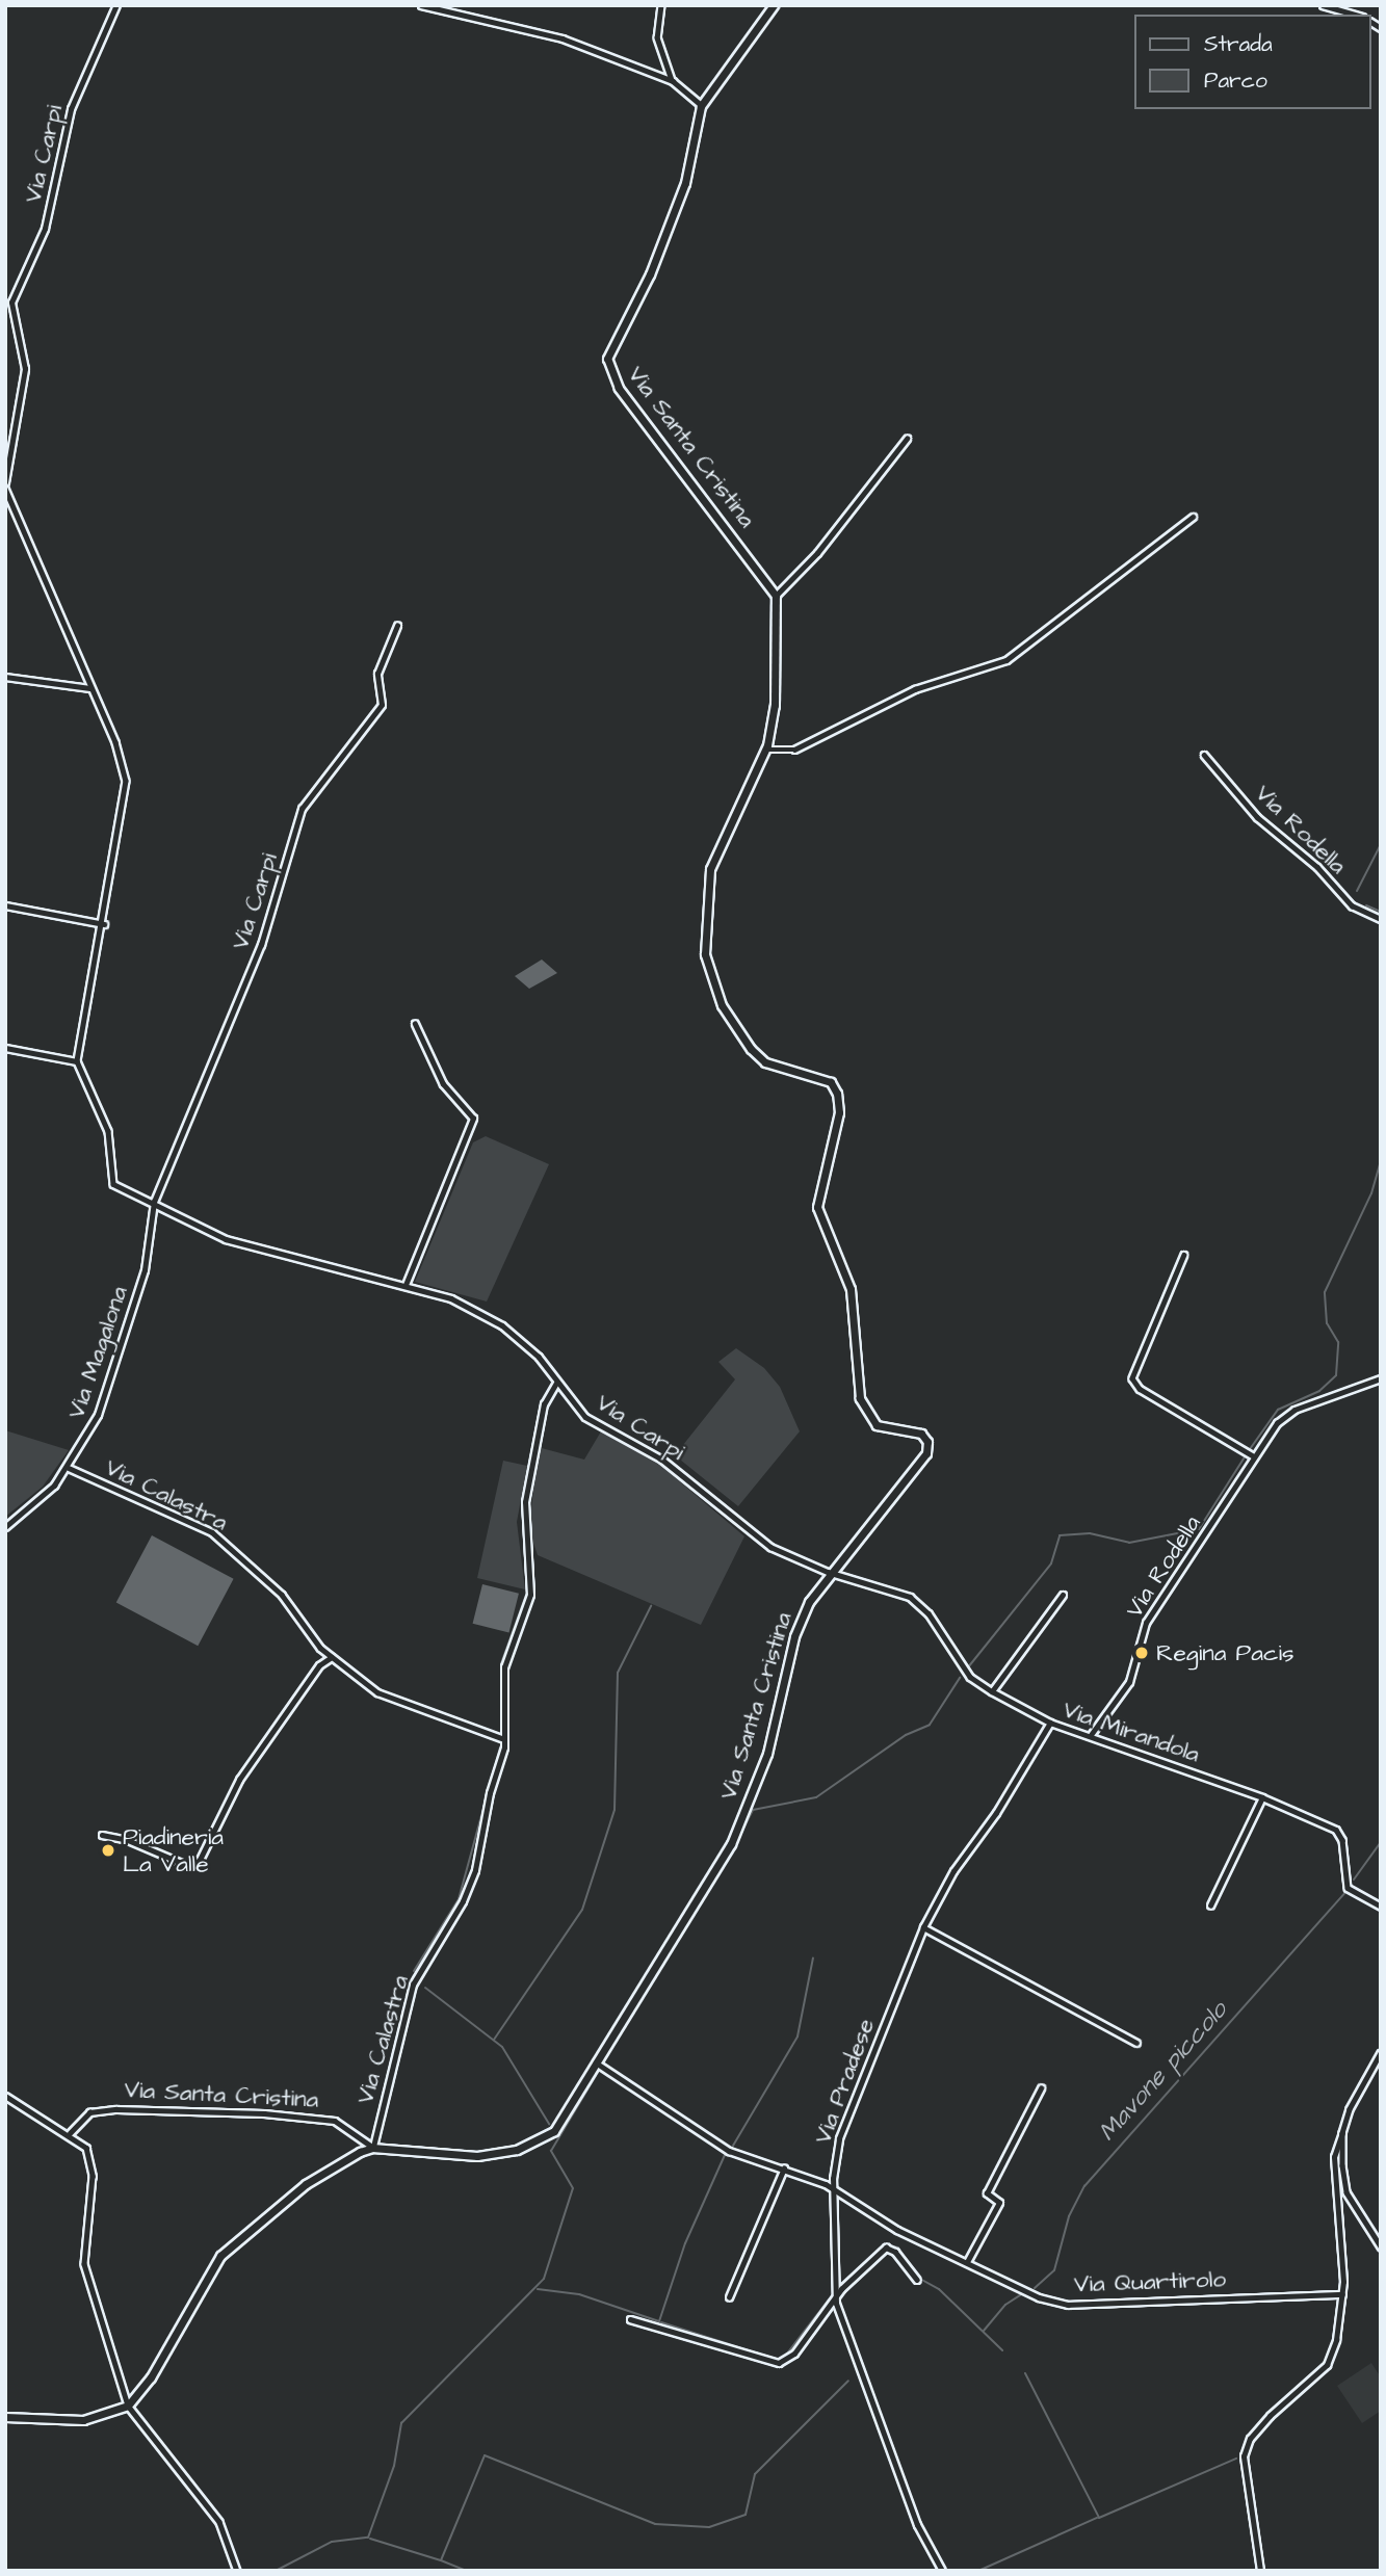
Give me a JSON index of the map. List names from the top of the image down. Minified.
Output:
{"streets":{"street":["Via Carpi","Via Santa Cristina","Via Rodella","Via Magalona","Via Calastra","Via Mirandola","Via Pradese","Via Quartirolo"]},"crossings":[["Via Carpi","Via Santa Cristina"],["Via Carpi","Via Magalona"],["Via Carpi","Via Calastra"],["Via Carpi","Via Mirandola"],["Via Santa Cristina","Via Calastra"],["Via Santa Cristina","Via Mirandola"],["Via Santa Cristina","Via Quartirolo"],["Via Rodella","Via Mirandola"],["Via Magalona","Via Calastra"],["Via Mirandola","Via Pradese"],["Via Pradese","Via Quartirolo"]],"water":["Mavone piccolo"],"places":["Regina Pacis","Piadineria La Valle"],"legend":["Strada","Parco"]}
